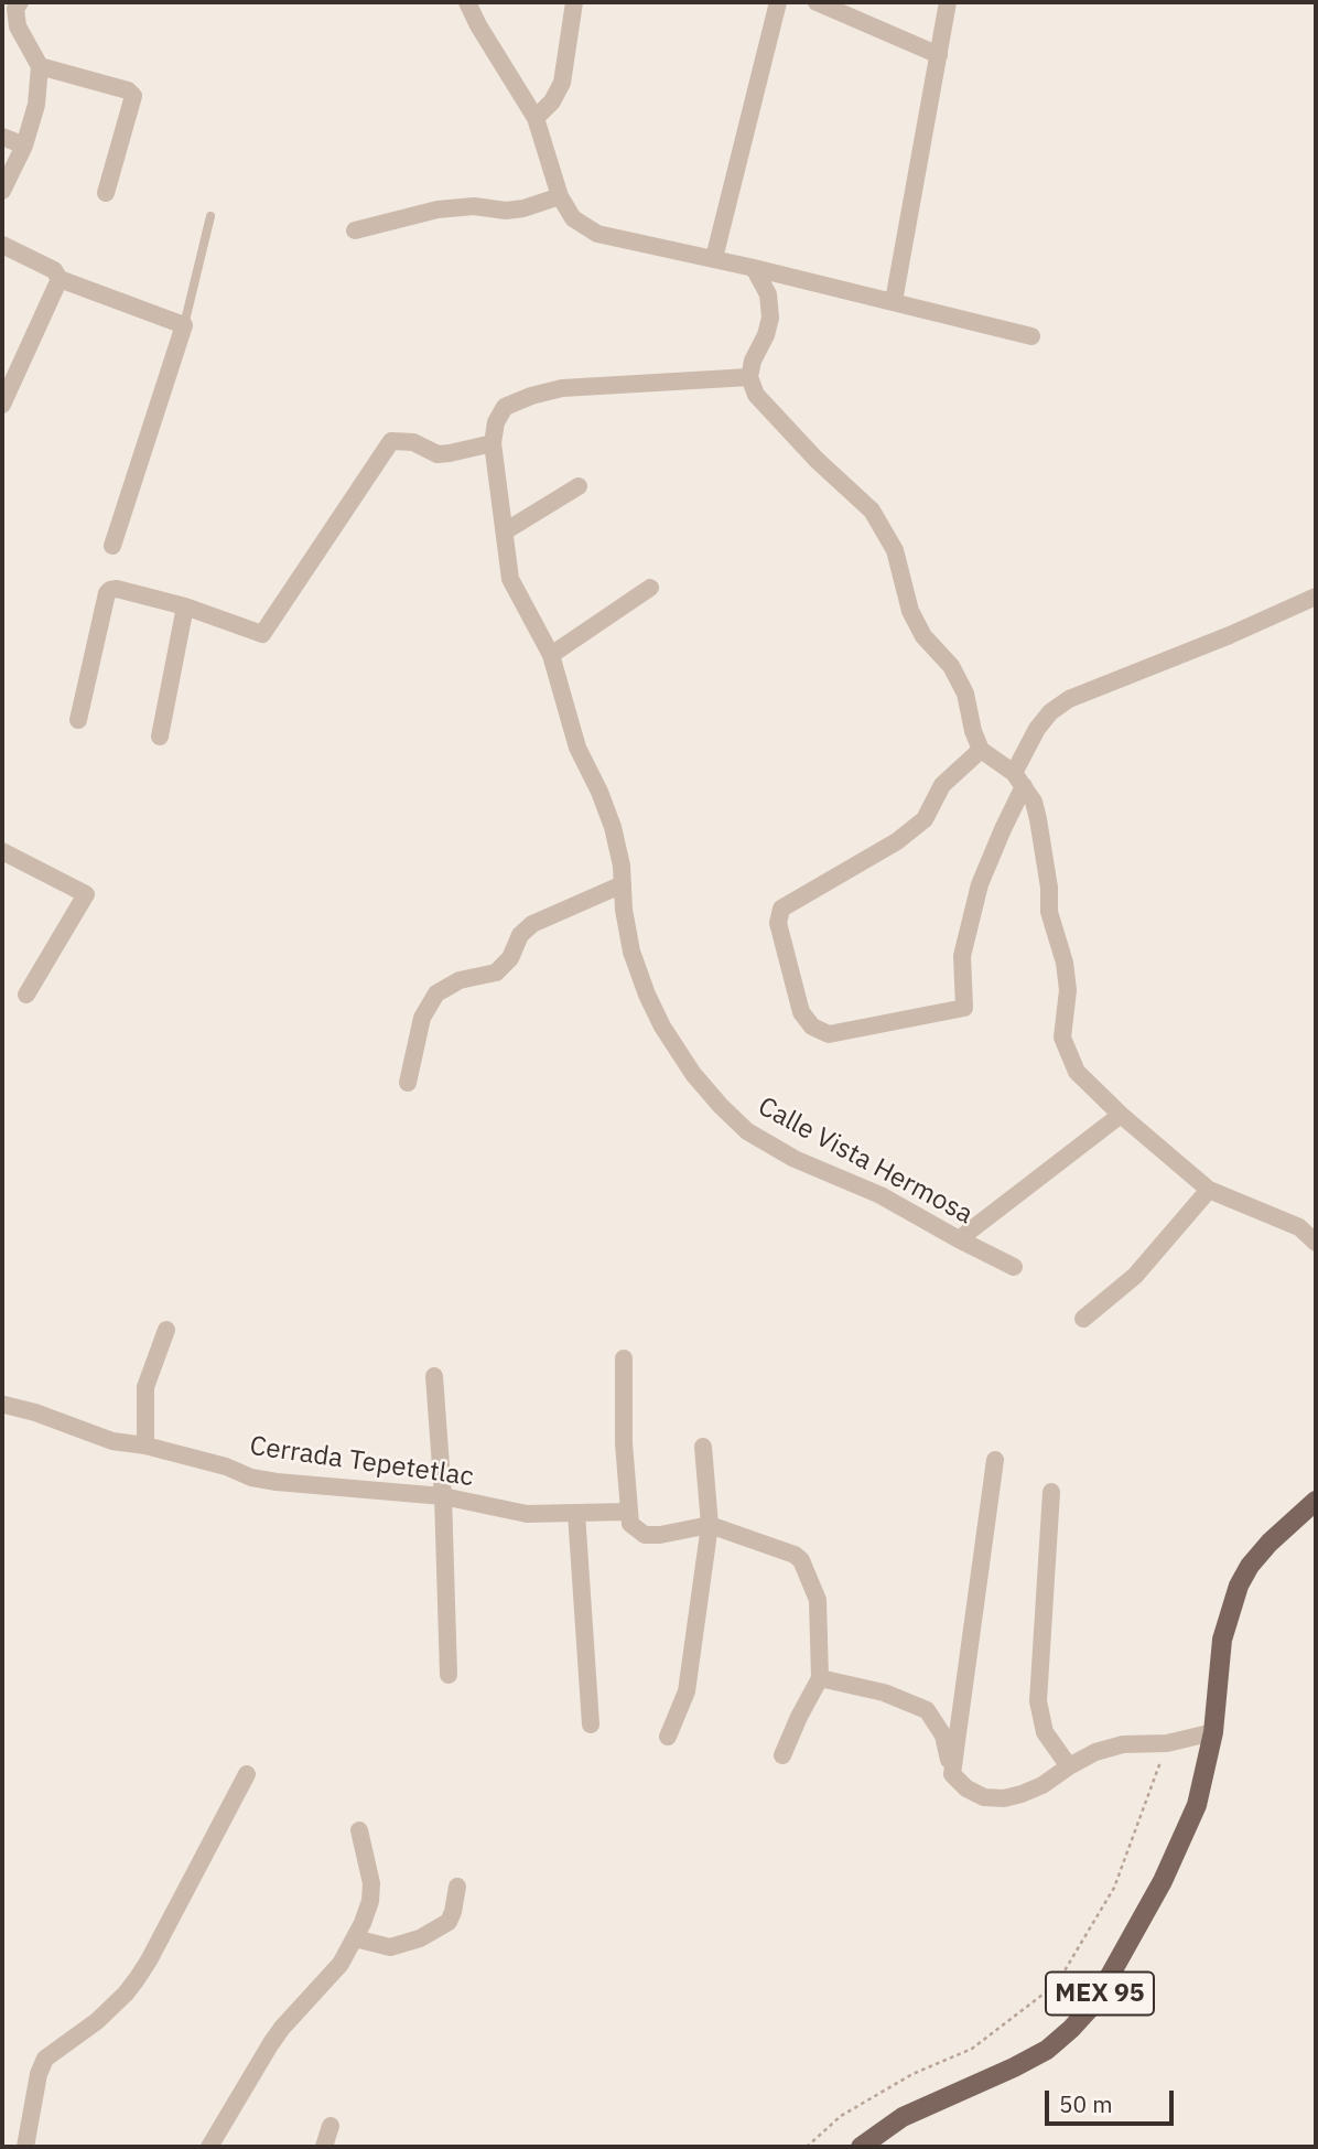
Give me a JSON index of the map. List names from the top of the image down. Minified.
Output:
{"streets":{"main road":["MEX 95"],"street":["Calle Vista Hermosa","Cerrada Tepetetlac"]},"scale_bar":"50 m"}
